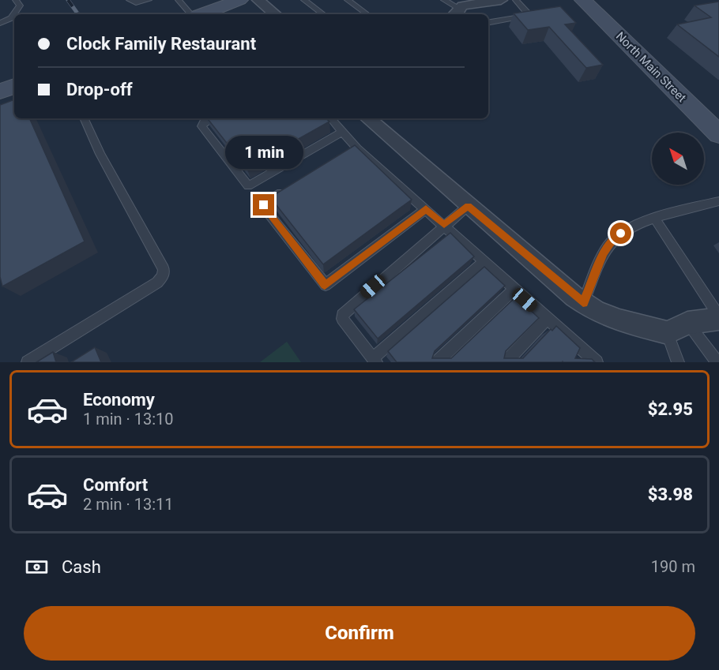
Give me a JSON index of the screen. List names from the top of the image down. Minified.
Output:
{"streets":{"main road":["North Main Street"]},"north":"top left","page":{"banner":["Clock Family Restaurant","Drop-off"],"bubble":"1 min","list":[{"name":"Economy","note":"1 min · 13:10","value":"$2.95"},{"name":"Comfort","note":"2 min · 13:11","value":"$3.98"}],"pay":["Cash","190 m"],"buttons":"Confirm"}}
